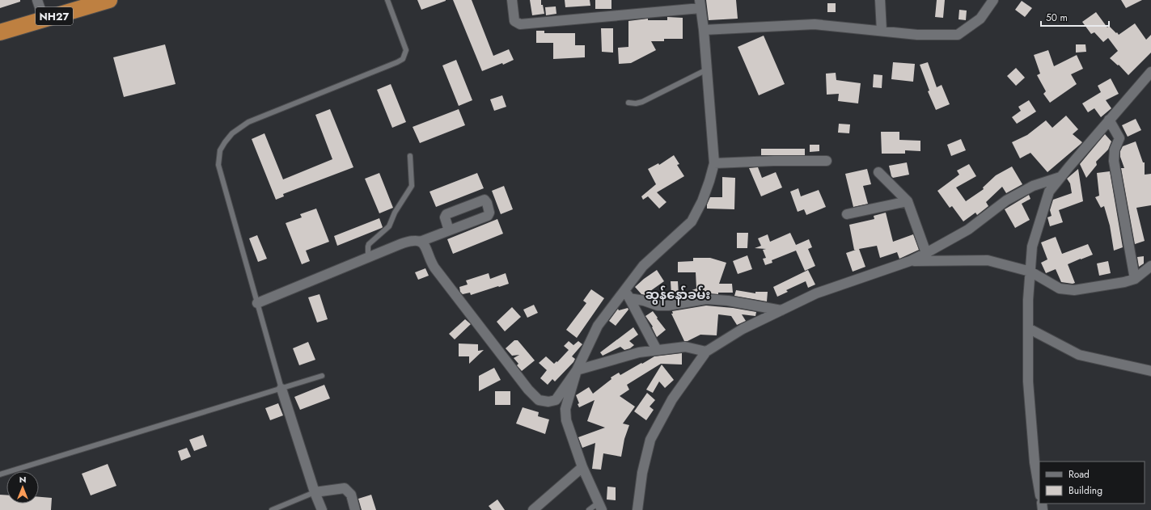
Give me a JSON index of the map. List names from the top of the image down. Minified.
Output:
{"streets":{"highway":["NH27"]},"districts":["ဆွန်နော်ခမ်း"],"legend":["Road","Building"],"scale_bar":"50 m","north":"top"}
